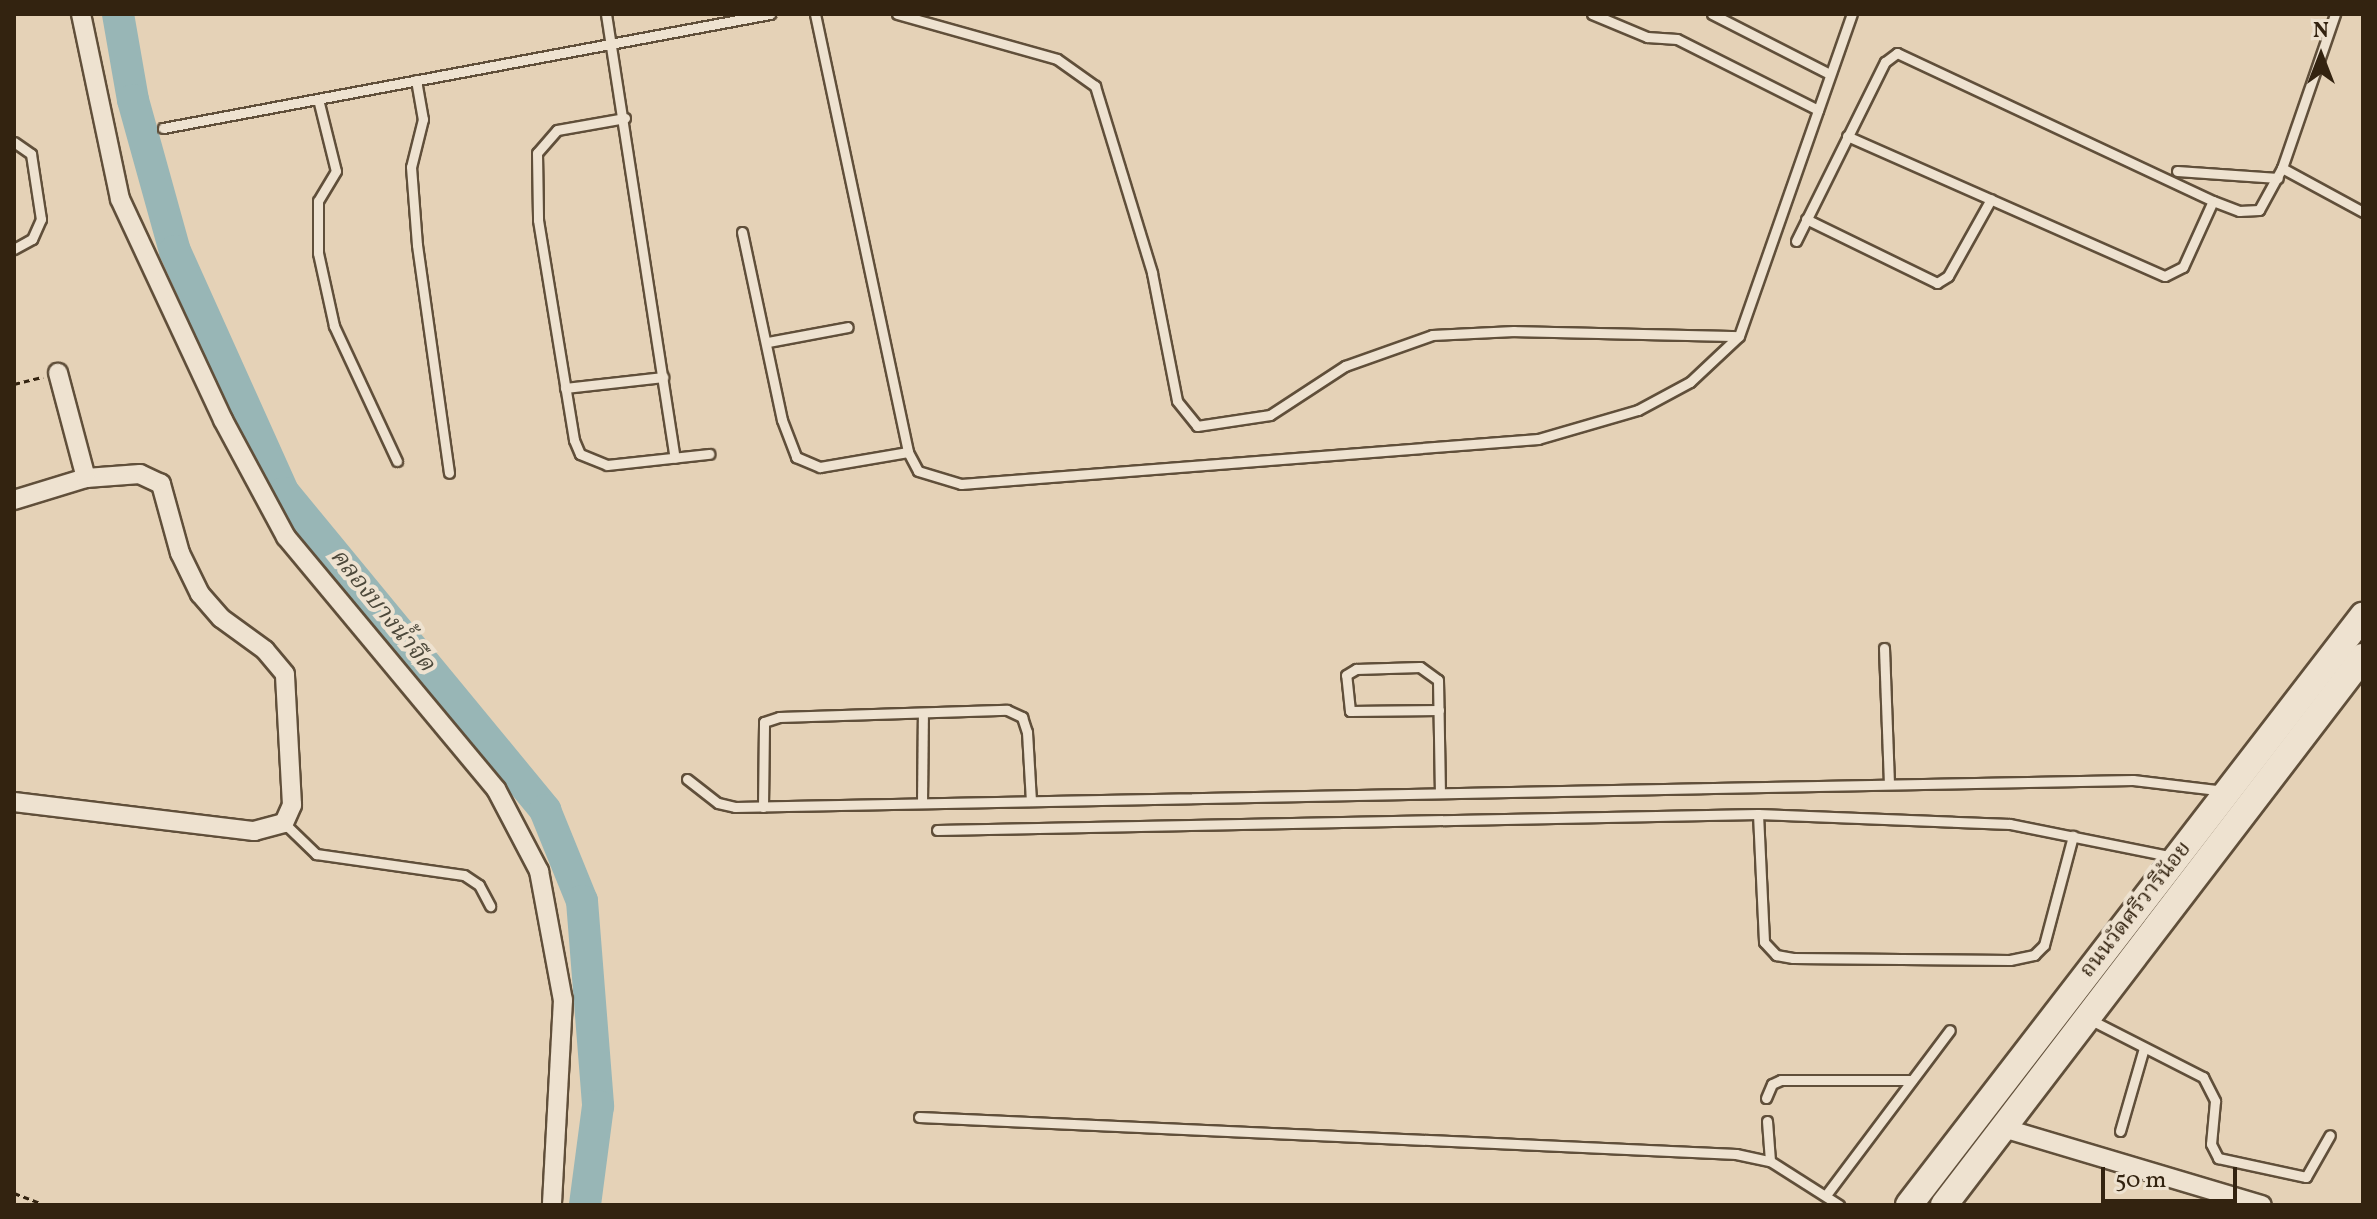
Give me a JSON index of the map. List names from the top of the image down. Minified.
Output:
{"streets":{"main road":["ถนนวัดศรีวารีน้อย"]},"water":["คลองบางน้ำจืด"],"scale_bar":"50 m","north":"top"}
